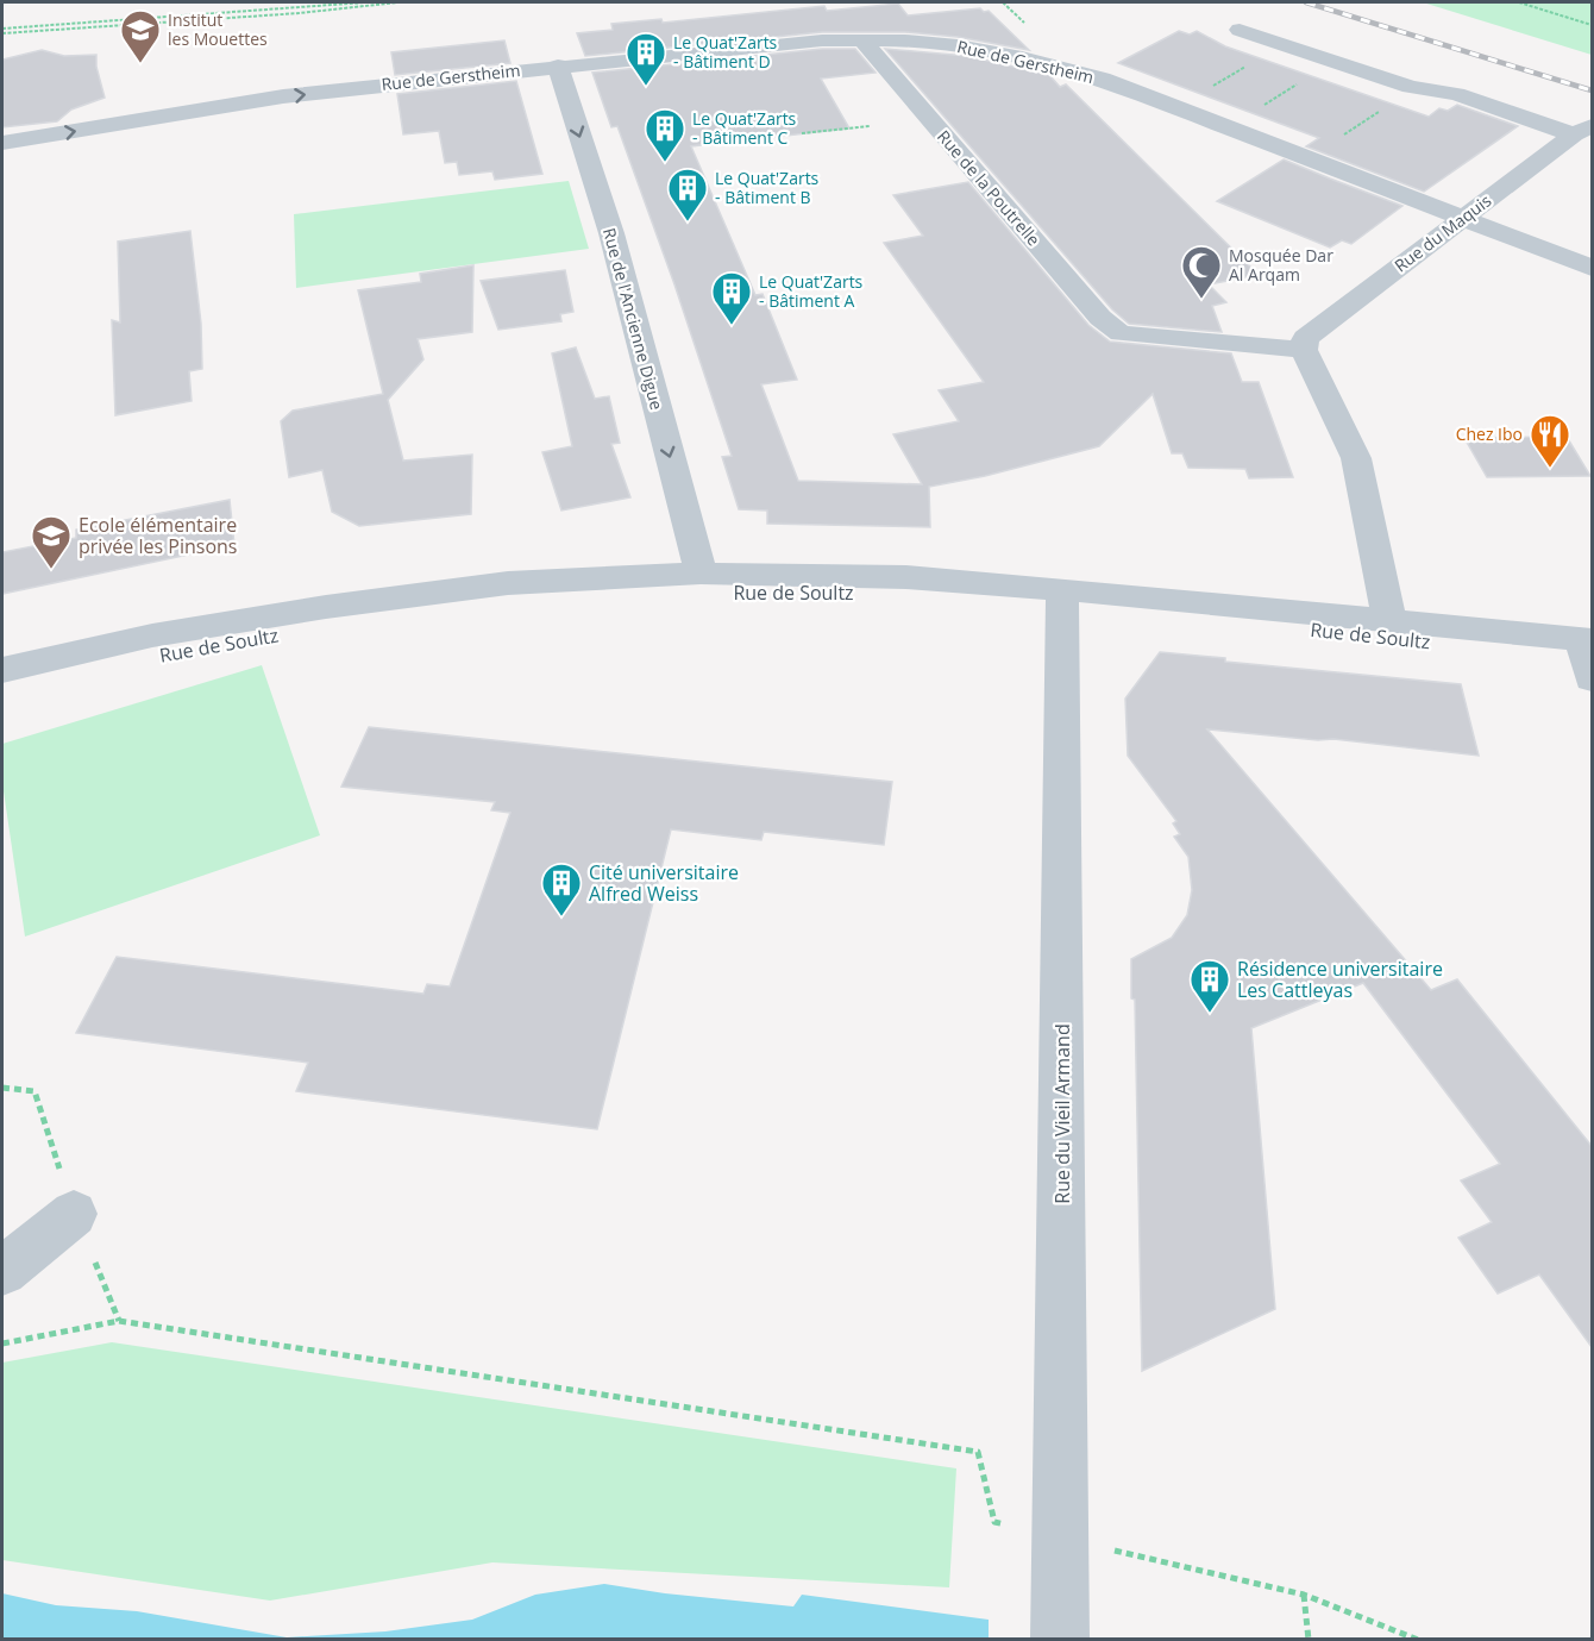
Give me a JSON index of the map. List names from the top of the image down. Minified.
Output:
{"streets":{"street":["Rue de Gerstheim","Rue de la Poutrelle","Rue du Maquis","Rue de l'Ancienne Digue","Rue de Soultz","Rue du Vieil Armand"]},"crossings":[["Rue de Gerstheim","Rue de la Poutrelle"],["Rue de Gerstheim","Rue du Maquis"],["Rue de Gerstheim","Rue de l'Ancienne Digue"],["Rue de la Poutrelle","Rue du Maquis"],["Rue de l'Ancienne Digue","Rue de Soultz"],["Rue de Soultz","Rue du Vieil Armand"]],"one_way":["Rue de l'Ancienne Digue"],"places":{"school or university":["Institut les Mouettes","Ecole élémentaire privée les Pinsons"],"building":["Le Quat'Zarts - Bâtiment D","Le Quat'Zarts - Bâtiment C","Le Quat'Zarts - Bâtiment B","Le Quat'Zarts - Bâtiment A","Cité universitaire Alfred Weiss","Résidence universitaire Les Cattleyas"],"mosque":["Mosquée Dar Al Arqam"],"restaurant":["Chez Ibo"]}}
